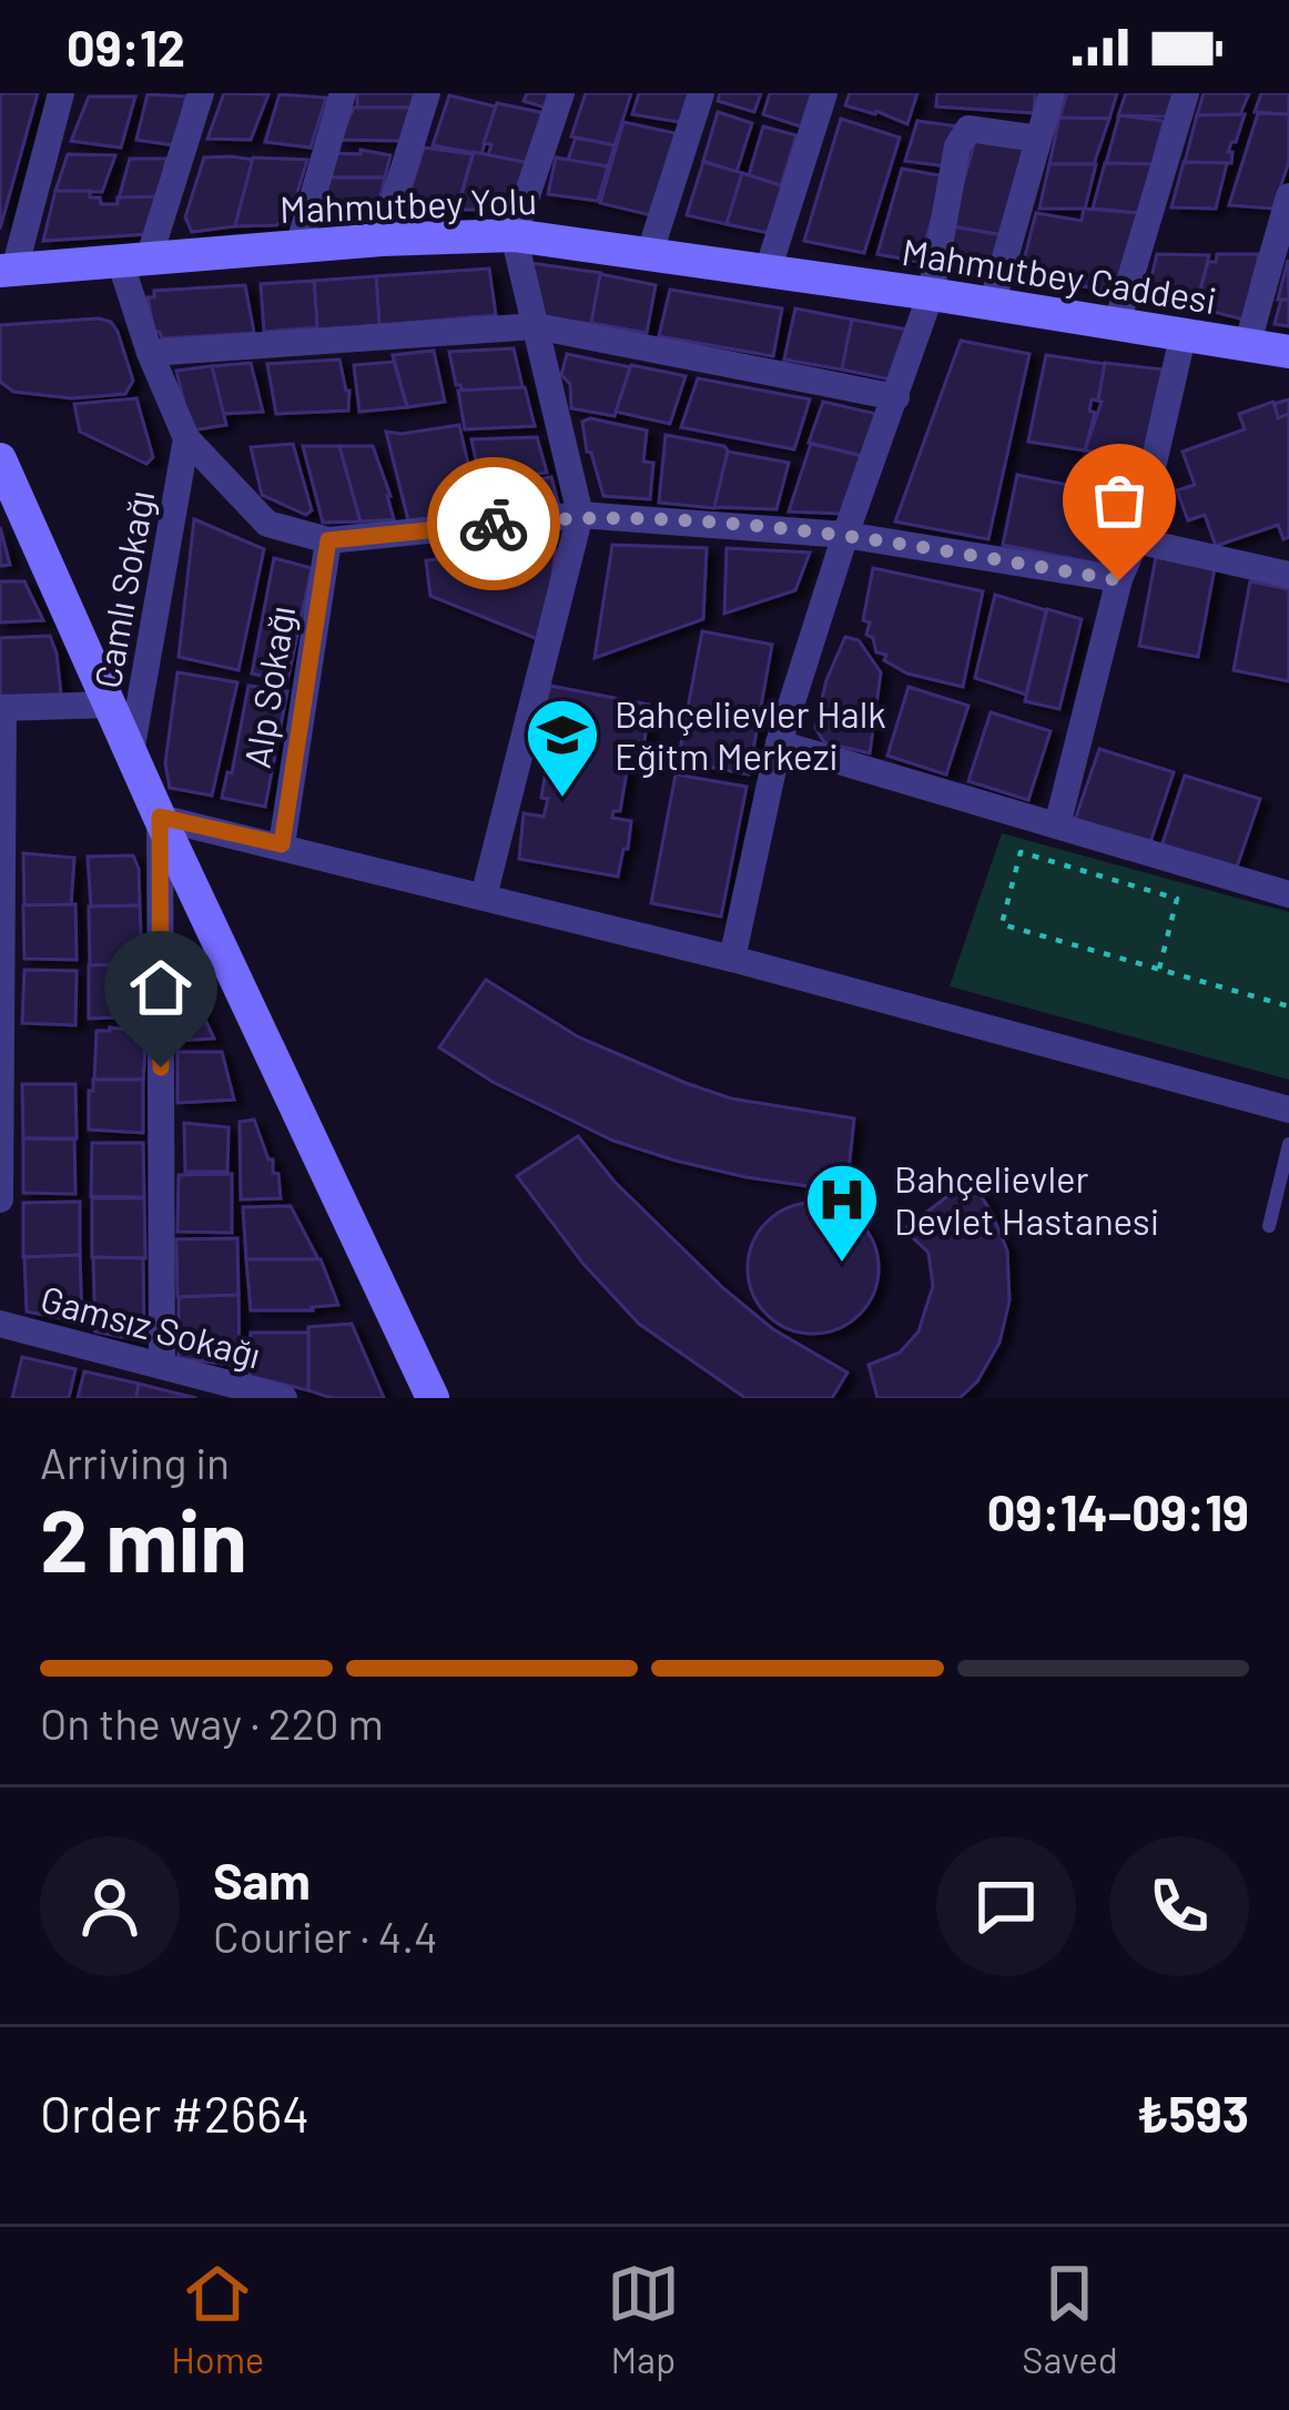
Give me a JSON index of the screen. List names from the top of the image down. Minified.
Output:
{"streets":{"main road":["Mahmutbey Yolu","Mahmutbey Caddesi"],"street":["Camlı Sokağı","Alp Sokağı","Gamsız Sokağı"]},"crossings":[["Mahmutbey Yolu","Mahmutbey Caddesi"]],"places":{"school or university":["Bahçelievler Halk Eğitm Merkezi"],"hospital":["Bahçelievler Devlet Hastanesi"]},"page":{"status":"09:12","heading":["2 min","Arriving in","09:14–09:19"],"panel":["Sam","Courier · 4.4","Order #2664","₺593"],"bar":"On the way · 220 m","tabs":["Home","Map","Saved"]}}
